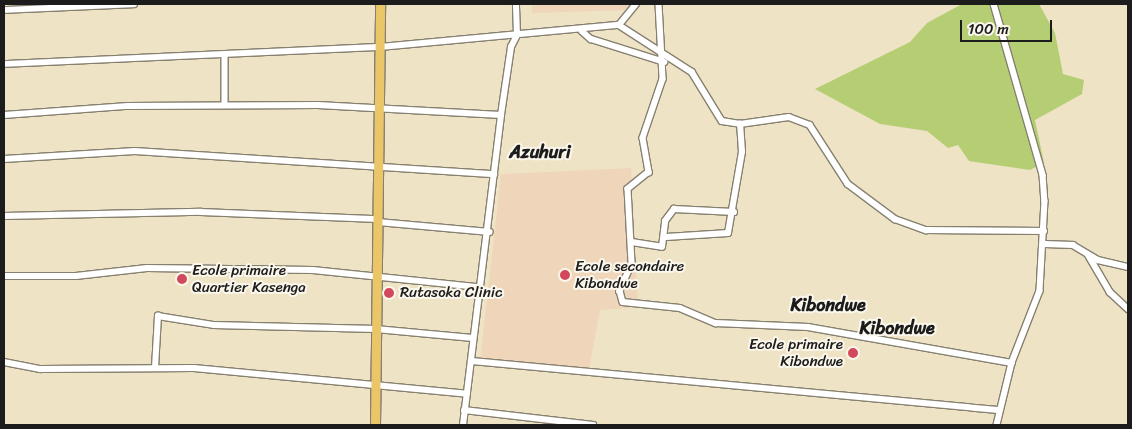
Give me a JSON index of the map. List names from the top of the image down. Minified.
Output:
{"districts":["Azuhuri","Kibondwe","Kibondwe"],"places":["Ecole secondaire Kibondwe","Ecole primaire Quartier Kasenga","Rutasoka Clinic","Ecole primaire Kibondwe"],"scale_bar":"100 m"}
